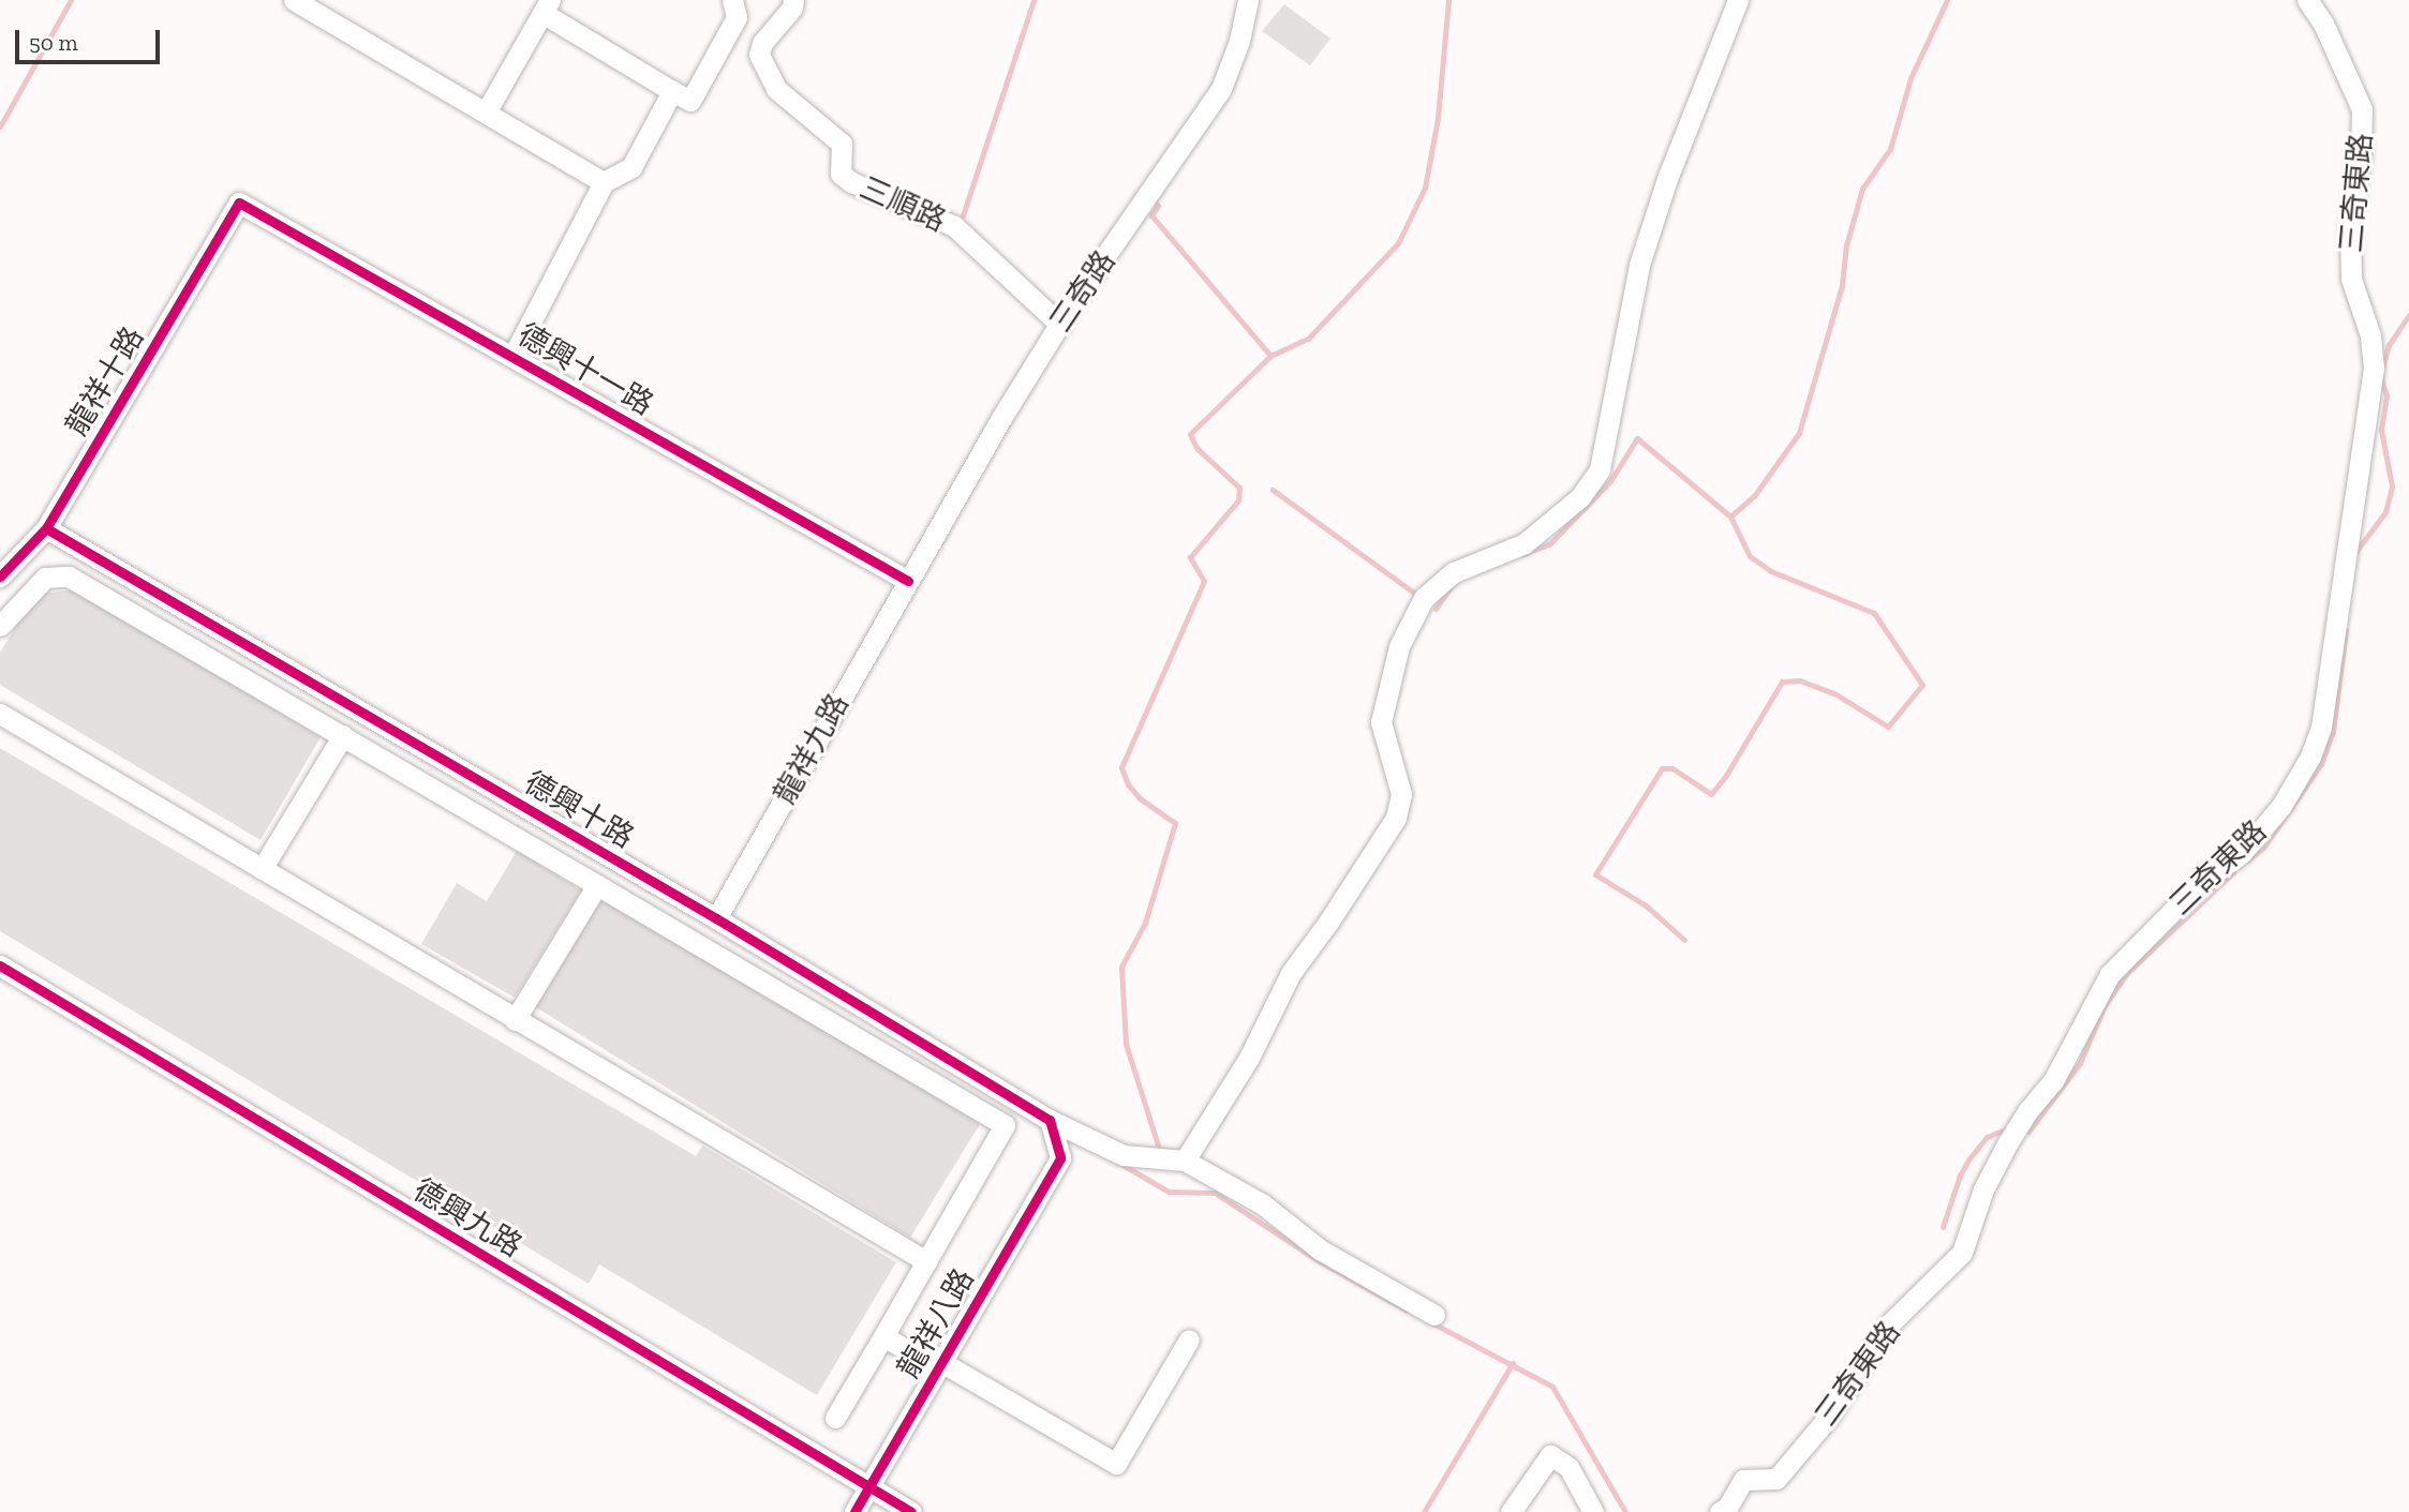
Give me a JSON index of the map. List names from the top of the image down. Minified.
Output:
{"streets":{"street":["三奇東路","三順路","三奇路","德興十一路","龍祥十路","龍祥九路","德興十路","德興九路","龍祥八路"]},"crossings":[["三順路","三奇路"],["三奇路","德興十一路"],["三奇路","龍祥九路"],["德興十一路","龍祥十路"],["德興十一路","龍祥九路"],["龍祥十路","德興十路"],["龍祥九路","德興十路"],["德興十路","龍祥八路"],["德興九路","龍祥八路"]],"scale_bar":"50 m"}
